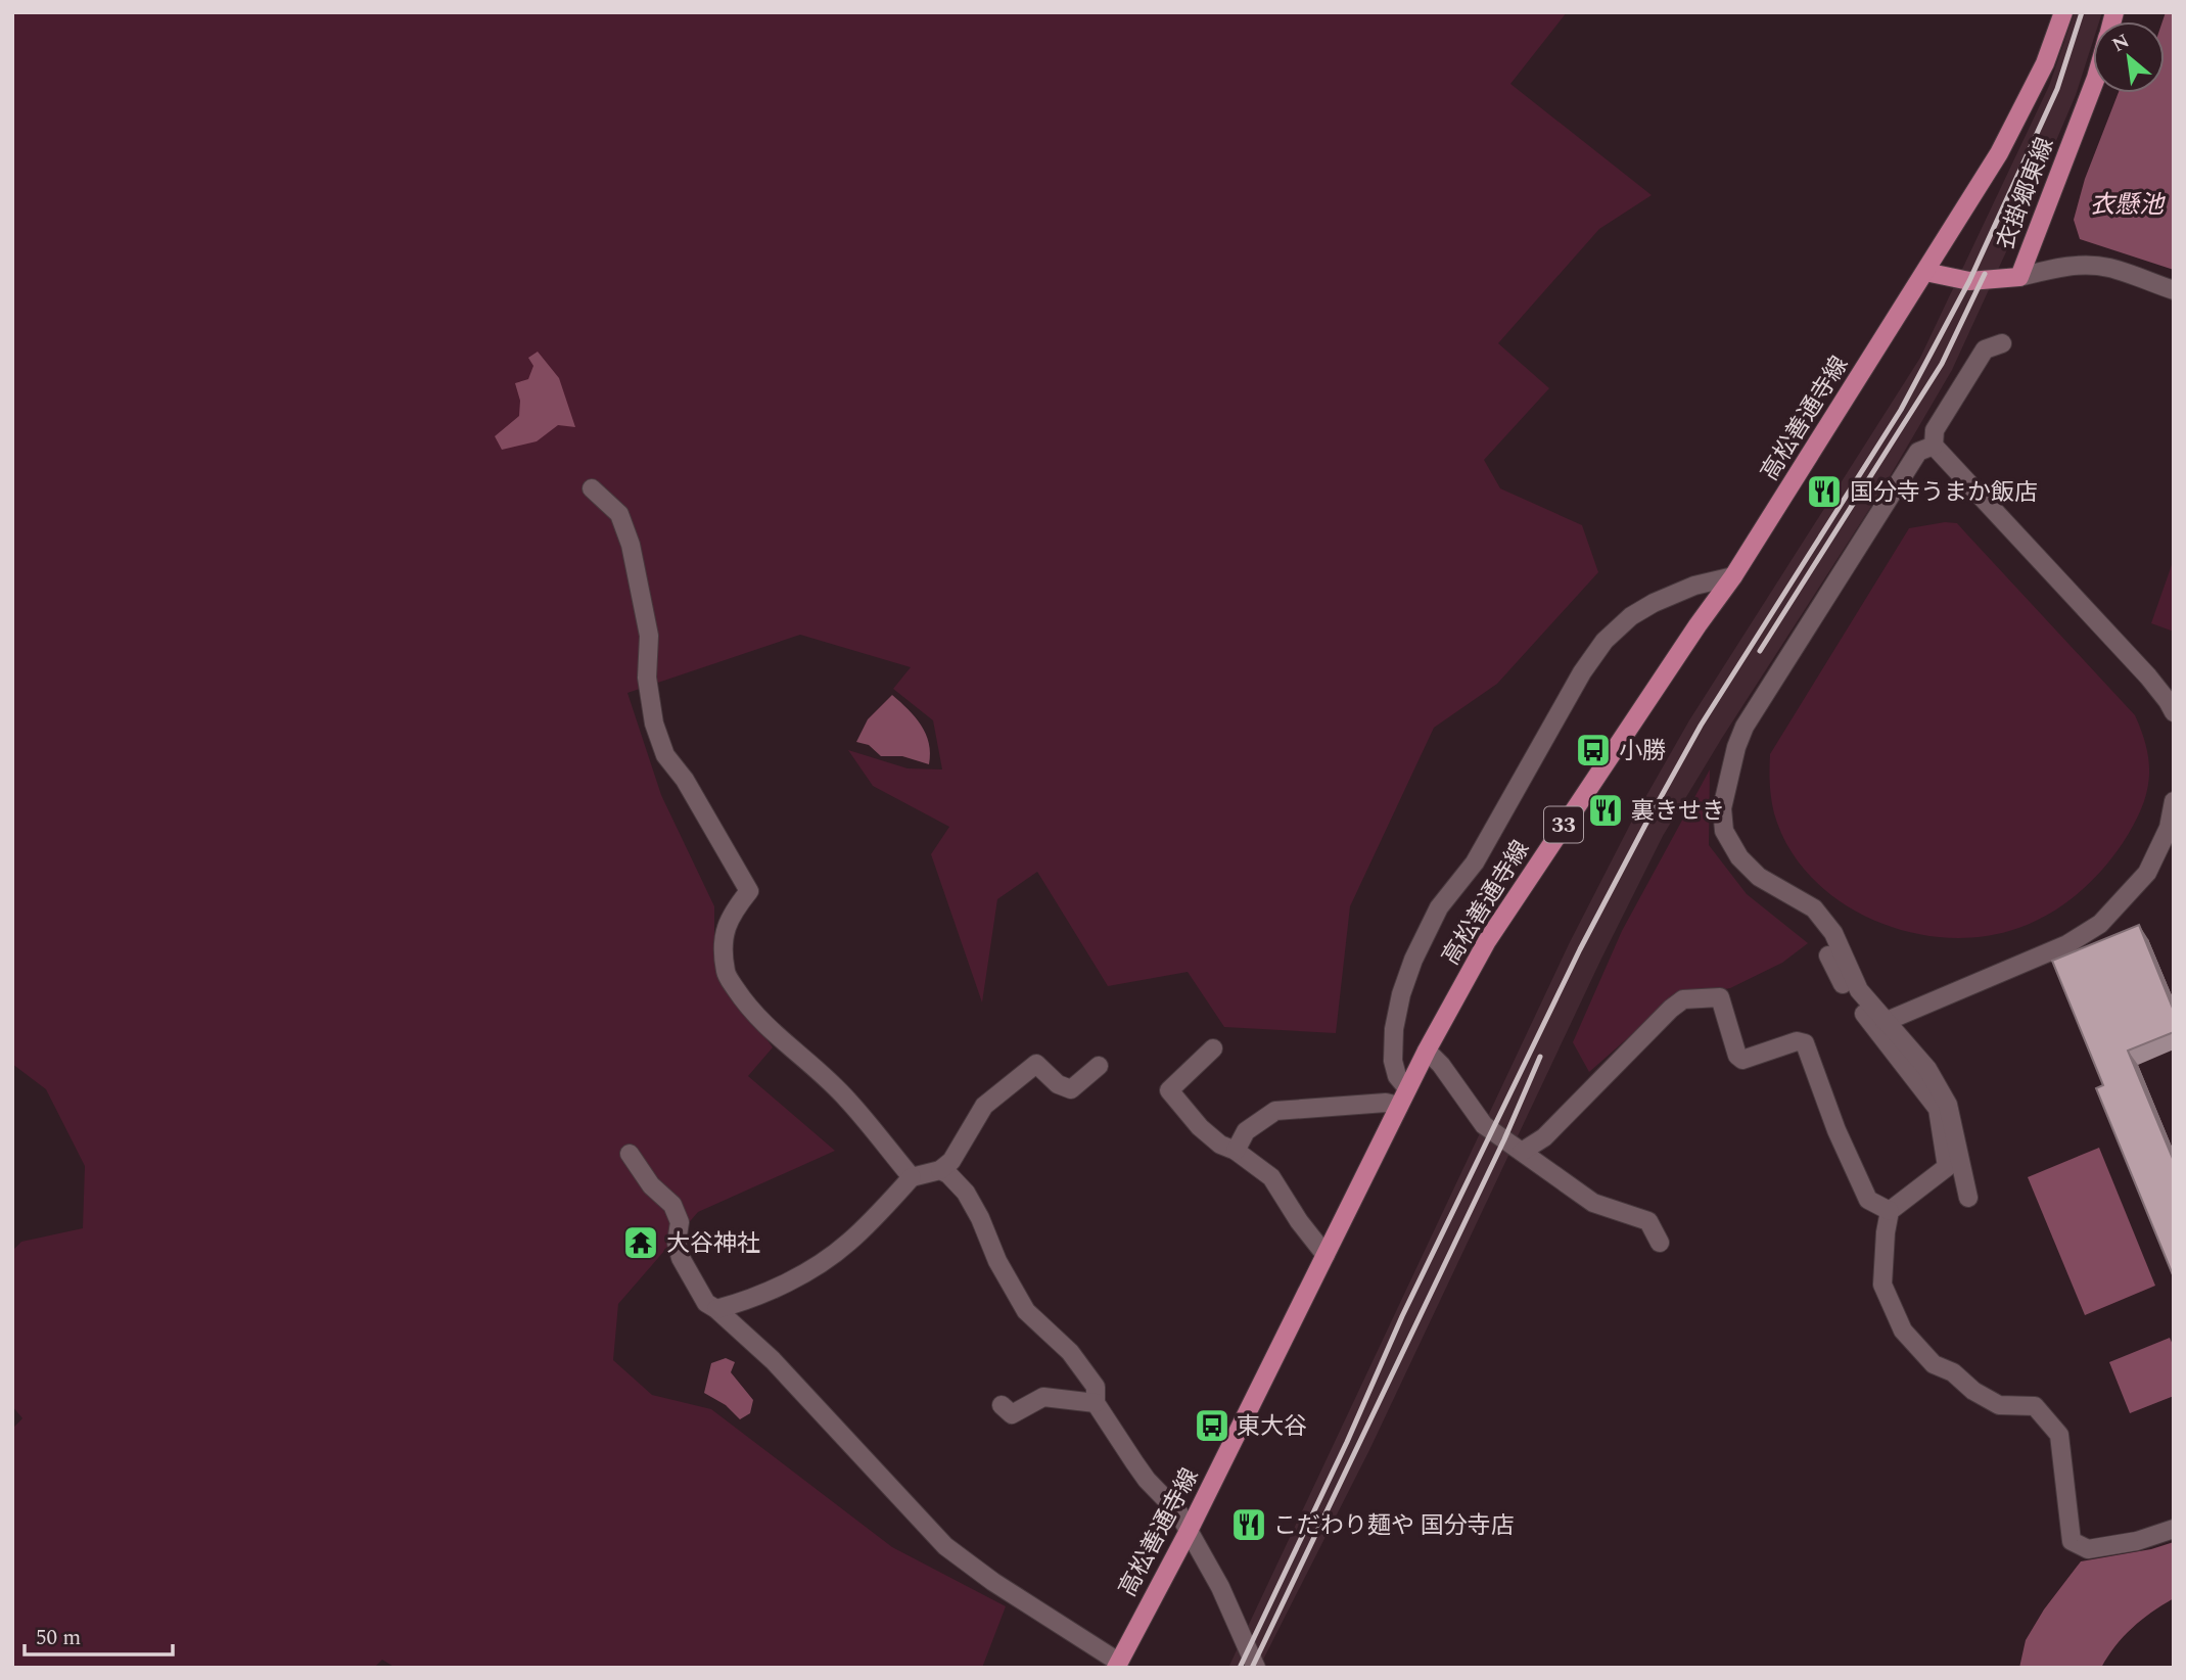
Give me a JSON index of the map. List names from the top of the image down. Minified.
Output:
{"streets":{"main road":["衣掛郷東線","高松善通寺線","33"]},"crossings":[["衣掛郷東線","高松善通寺線"]],"water":["衣懸池"],"places":{"restaurant":["国分寺うまか飯店","裏きせき","こだわり麺や 国分寺店"],"bus stop":["小勝","東大谷"],"temple":["大谷神社"]},"scale_bar":"50 m","north":"top left"}
